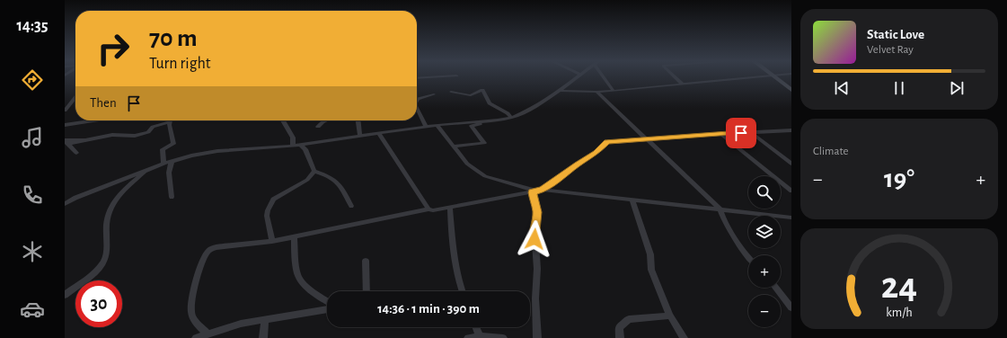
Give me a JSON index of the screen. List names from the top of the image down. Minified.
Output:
{"page":{"tabs":"14:35","turn":["70 m","Turn right"],"song":["Static Love","Velvet Ray"],"then":"Then","tile":"Climate","heat":["−","19°","+"],"map_buttons":["+","−"],"limit":"30","trip":"14:36 · 1 min · 390 m","gauge":["24","km/h"]}}
